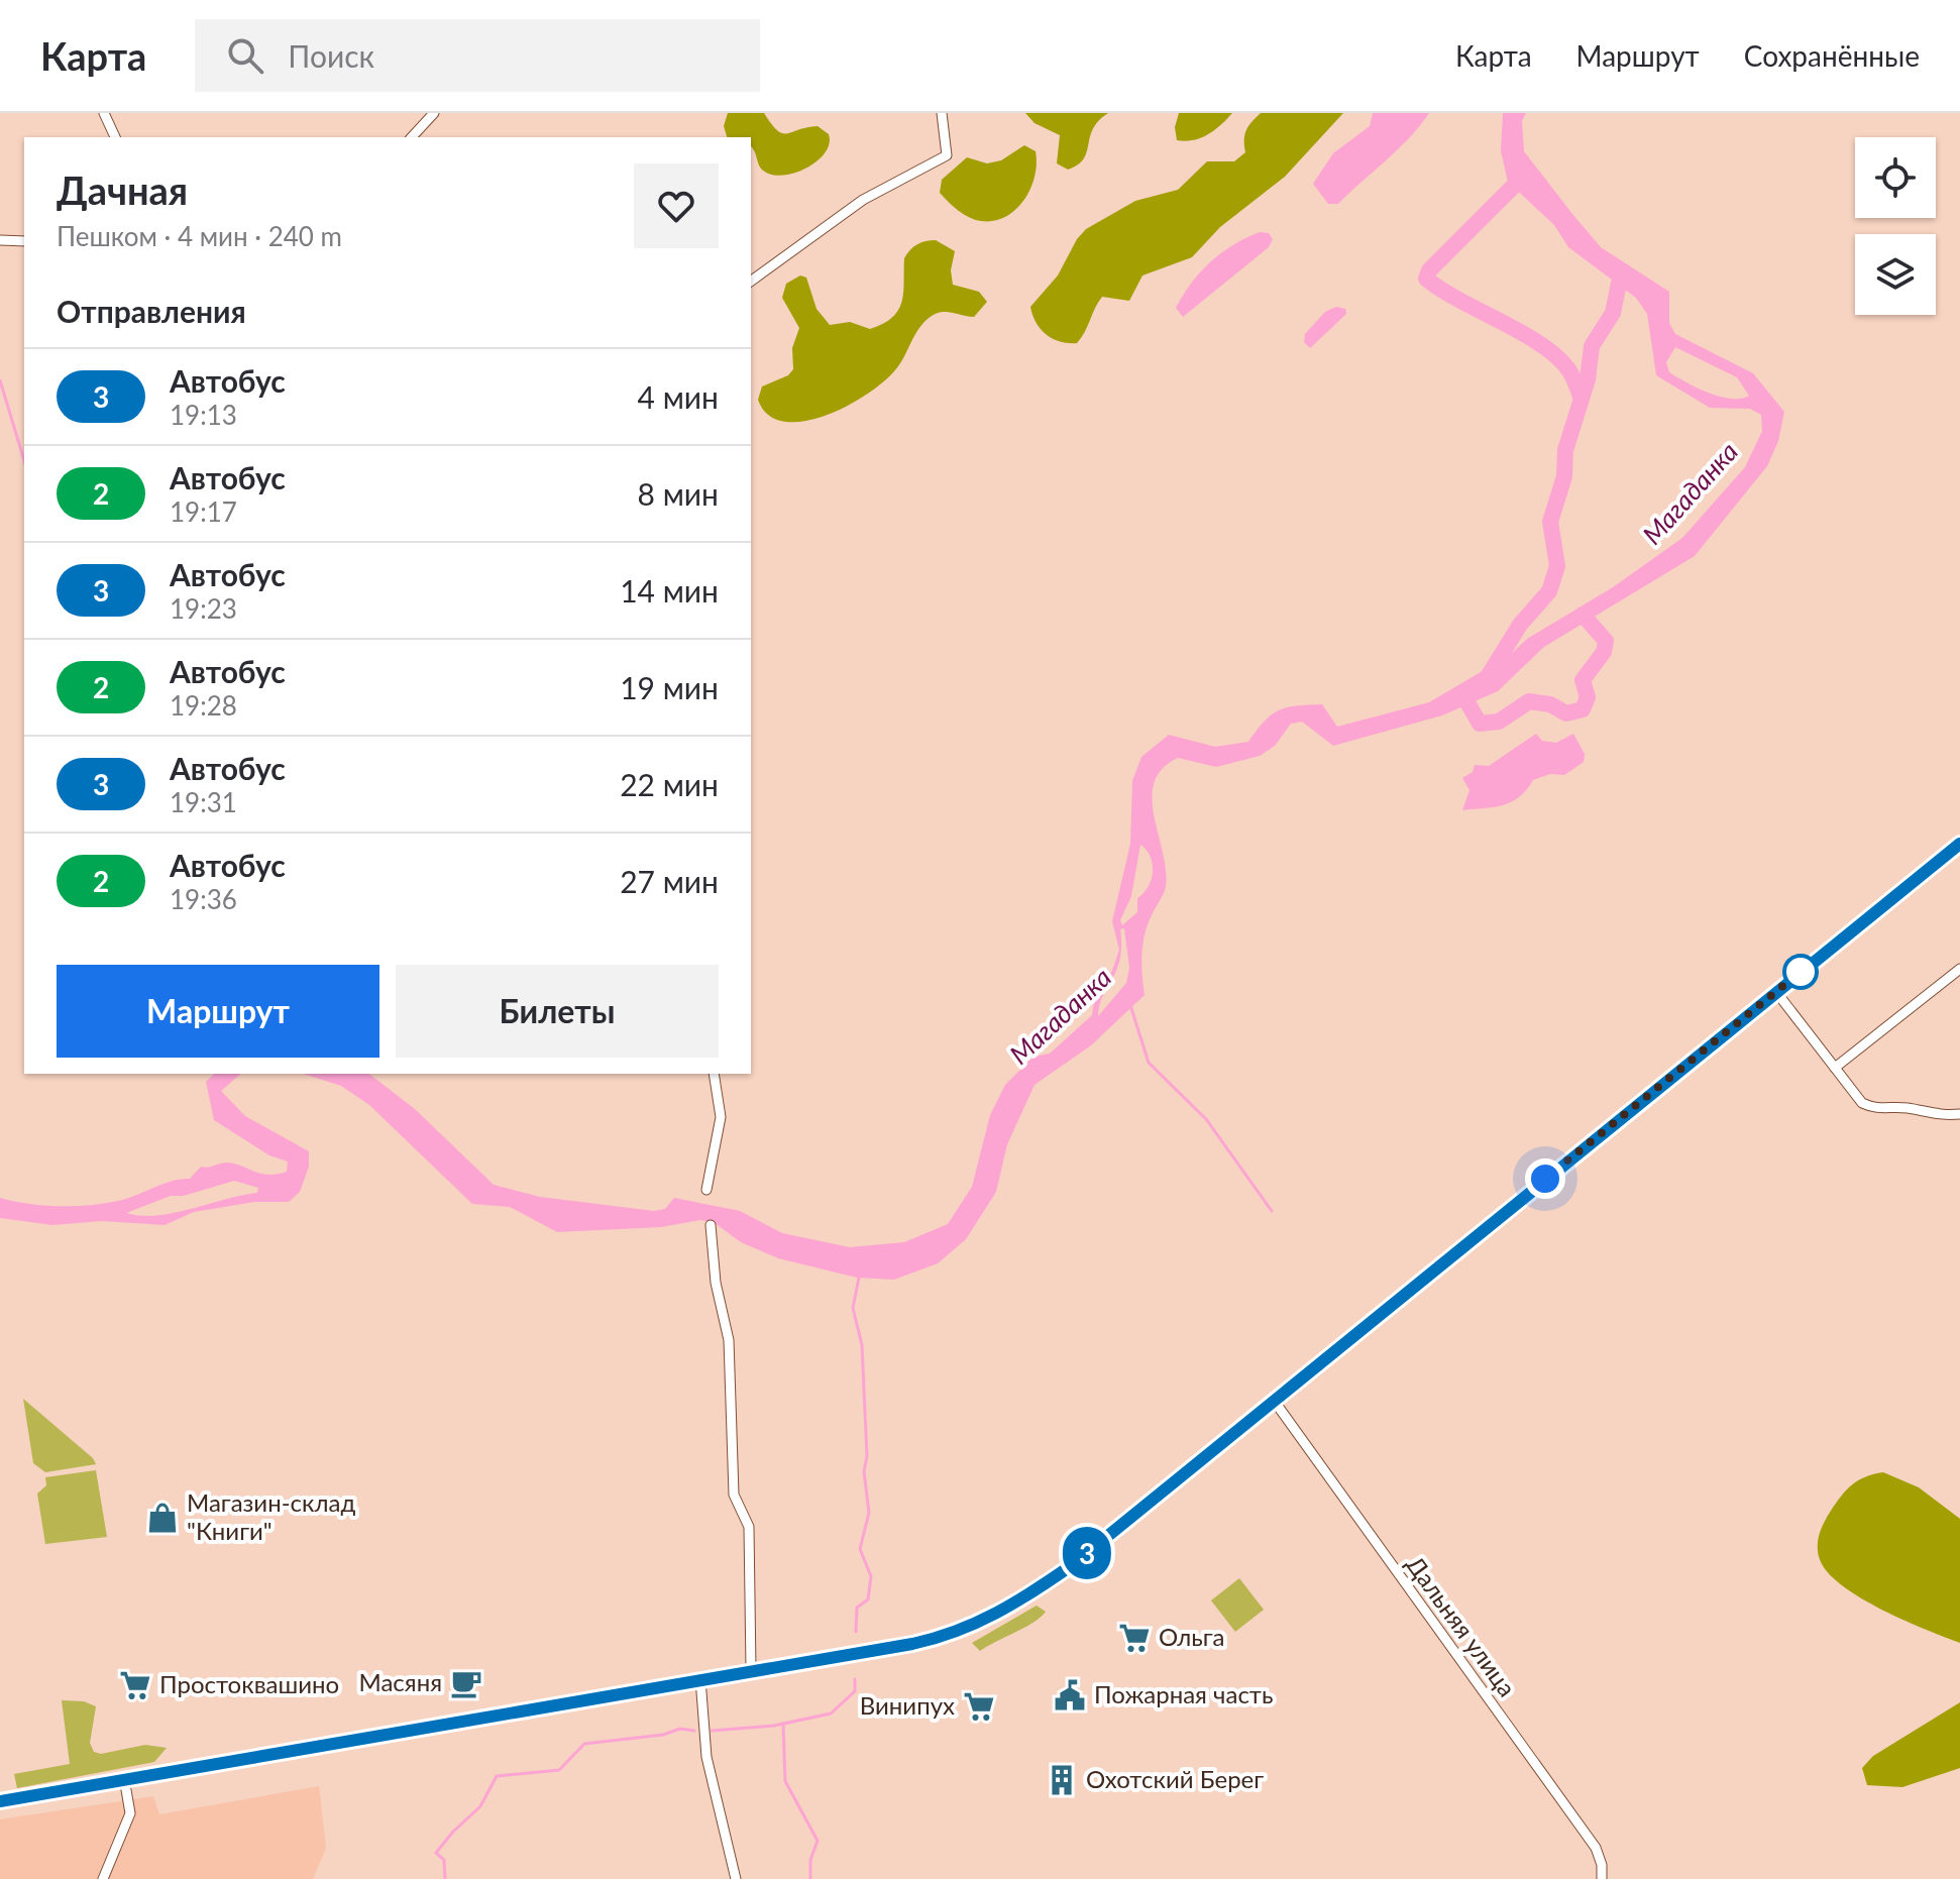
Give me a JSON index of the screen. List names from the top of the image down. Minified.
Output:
{"streets":{"street":["Дальняя улица"]},"water":["Магаданка"],"places":{"shop":["Магазин-склад \"Книги\""],"supermarket":["Ольга","Простоквашино","Винипух"],"cafe":["Масяня"],"public building":["Пожарная часть"],"building":["Охотский Берег"]},"lines":["bus line 3"],"page":{"header":"Карта","search":"Поиск","nav":["Карта","Маршрут","Сохранённые"],"on_map":"3","heading":[["Дачная","Пешком · 4 мин · 240 m"],"Отправления"],"list":[{"mark":"3","name":"Автобус","note":"19:13","value":"4 мин"},{"mark":"2","name":"Автобус","note":"19:17","value":"8 мин"},{"mark":"3","name":"Автобус","note":"19:23","value":"14 мин"},{"mark":"2","name":"Автобус","note":"19:28","value":"19 мин"},{"mark":"3","name":"Автобус","note":"19:31","value":"22 мин"},{"mark":"2","name":"Автобус","note":"19:36","value":"27 мин"}],"buttons":["Маршрут","Билеты"]}}
